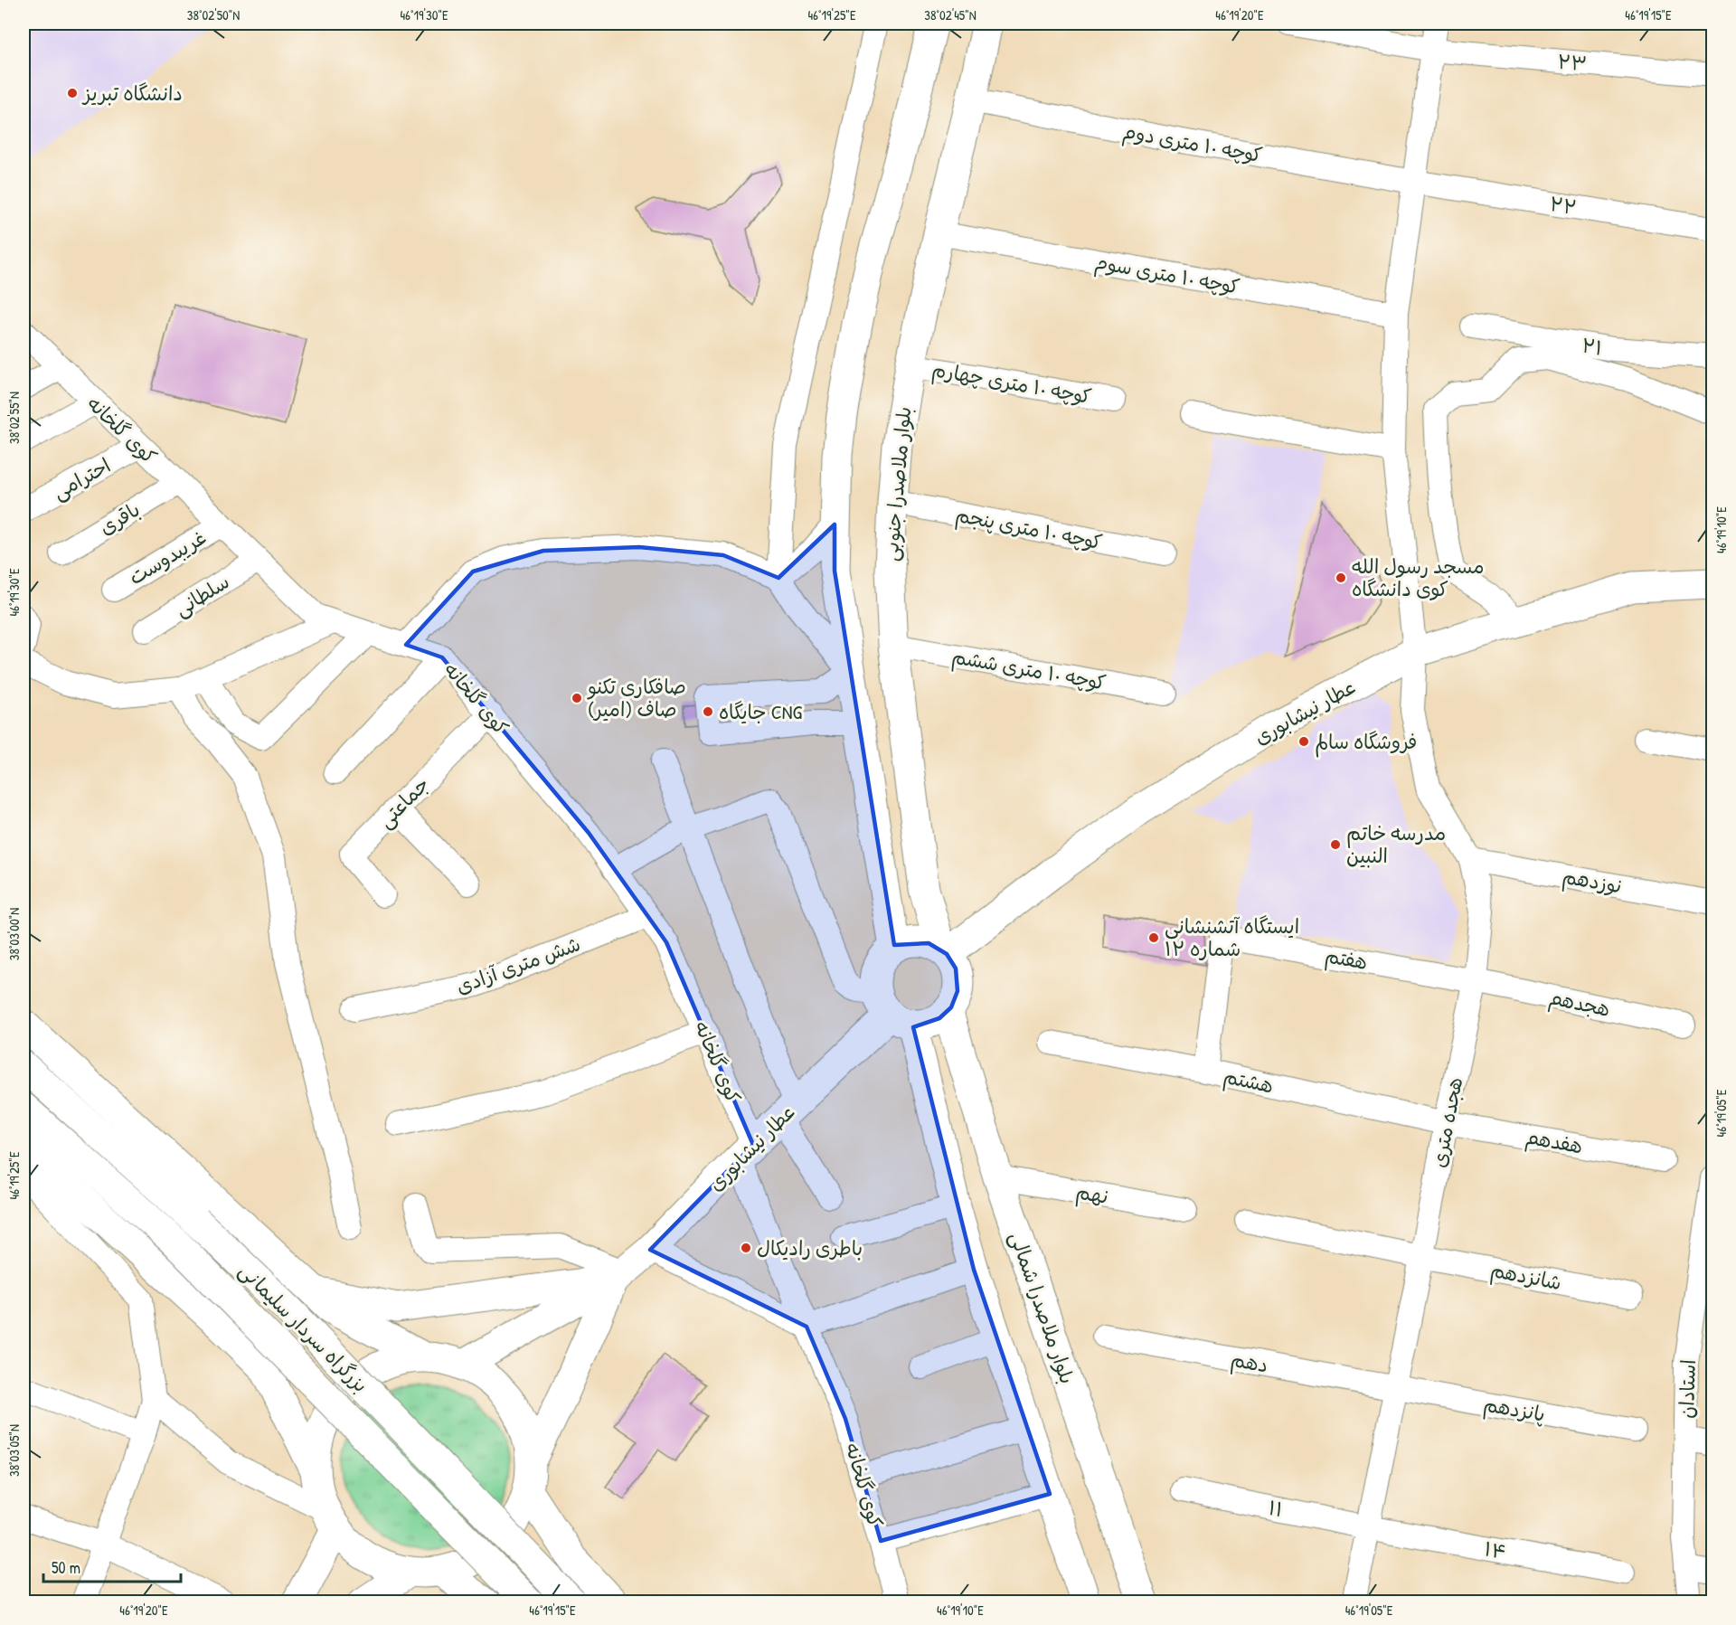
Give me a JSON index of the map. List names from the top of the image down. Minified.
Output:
{"streets":{"main road":["بلوار ملاصدرا جنوبی","عطار نیشابوری","بلوار ملاصدرا شمالی","بزرگراه سردار سلیمانی"],"street":["۲۳","کوچه ۱۰ متری دوم","۲۲","کوچه ۱۰ متری سوم","۲۱","کوچه ۱۰ متری چهارم","کوی گلخانه","احترامی","باقری","کوچه ۱۰ متری پنجم","غریبدوست","سلطانی","کوچه ۱۰ متری ششم","جماعتی","نوزدهم","هفتم","شش متری آزادی","هجدهم","هشتم","هجده متری","هفدهم","نهم","شانزدهم","دهم","استادان","پانزدهم","۱۱","۱۴"]},"crossings":[["۲۳","هجده متری"],["کوچه ۱۰ متری دوم","۲۲"],["کوچه ۱۰ متری دوم","بلوار ملاصدرا جنوبی"],["کوچه ۱۰ متری دوم","هجده متری"],["۲۲","هجده متری"],["کوچه ۱۰ متری سوم","بلوار ملاصدرا جنوبی"],["کوچه ۱۰ متری سوم","هجده متری"],["کوچه ۱۰ متری چهارم","بلوار ملاصدرا جنوبی"],["کوی گلخانه","احترامی"],["کوی گلخانه","باقری"],["کوی گلخانه","غریبدوست"],["کوی گلخانه","سلطانی"],["کوی گلخانه","عطار نیشابوری"],["کوی گلخانه","جماعتی"],["کوی گلخانه","شش متری آزادی"],["بلوار ملاصدرا جنوبی","کوچه ۱۰ متری پنجم"],["بلوار ملاصدرا جنوبی","کوچه ۱۰ متری ششم"],["بلوار ملاصدرا جنوبی","عطار نیشابوری"],["بلوار ملاصدرا جنوبی","بلوار ملاصدرا شمالی"],["عطار نیشابوری","هجده متری"],["عطار نیشابوری","بلوار ملاصدرا شمالی"],["نوزدهم","هجده متری"],["هفتم","هجدهم"],["هفتم","هشتم"],["هفتم","هجده متری"],["هجدهم","هجده متری"],["هشتم","هجده متری"],["هشتم","هفدهم"],["هجده متری","هفدهم"],["هجده متری","شانزدهم"],["هجده متری","دهم"],["هجده متری","پانزدهم"],["هجده متری","۱۱"],["هجده متری","۱۴"],["نهم","بلوار ملاصدرا شمالی"],["دهم","پانزدهم"],["۱۱","۱۴"]],"places":["دانشگاه تبریز","مسجد رسول الله کوی دانشگاه","صافکاری تکنو صاف (امیر)","جایگاه CNG","فروشگاه سالم","مدرسه خاتم النبین","ایستگاه آتشنشانی شماره ۱۲","باطری رادیکال"],"scale_bar":"50 m","coordinates":["38°02'50\"N","46°19'30\"E","46°19'25\"E","38°02'45\"N","46°19'20\"E","46°19'15\"E","38°02'55\"N","46°19'10\"E","38°03'00\"N","46°19'05\"E","38°03'05\"N"]}
